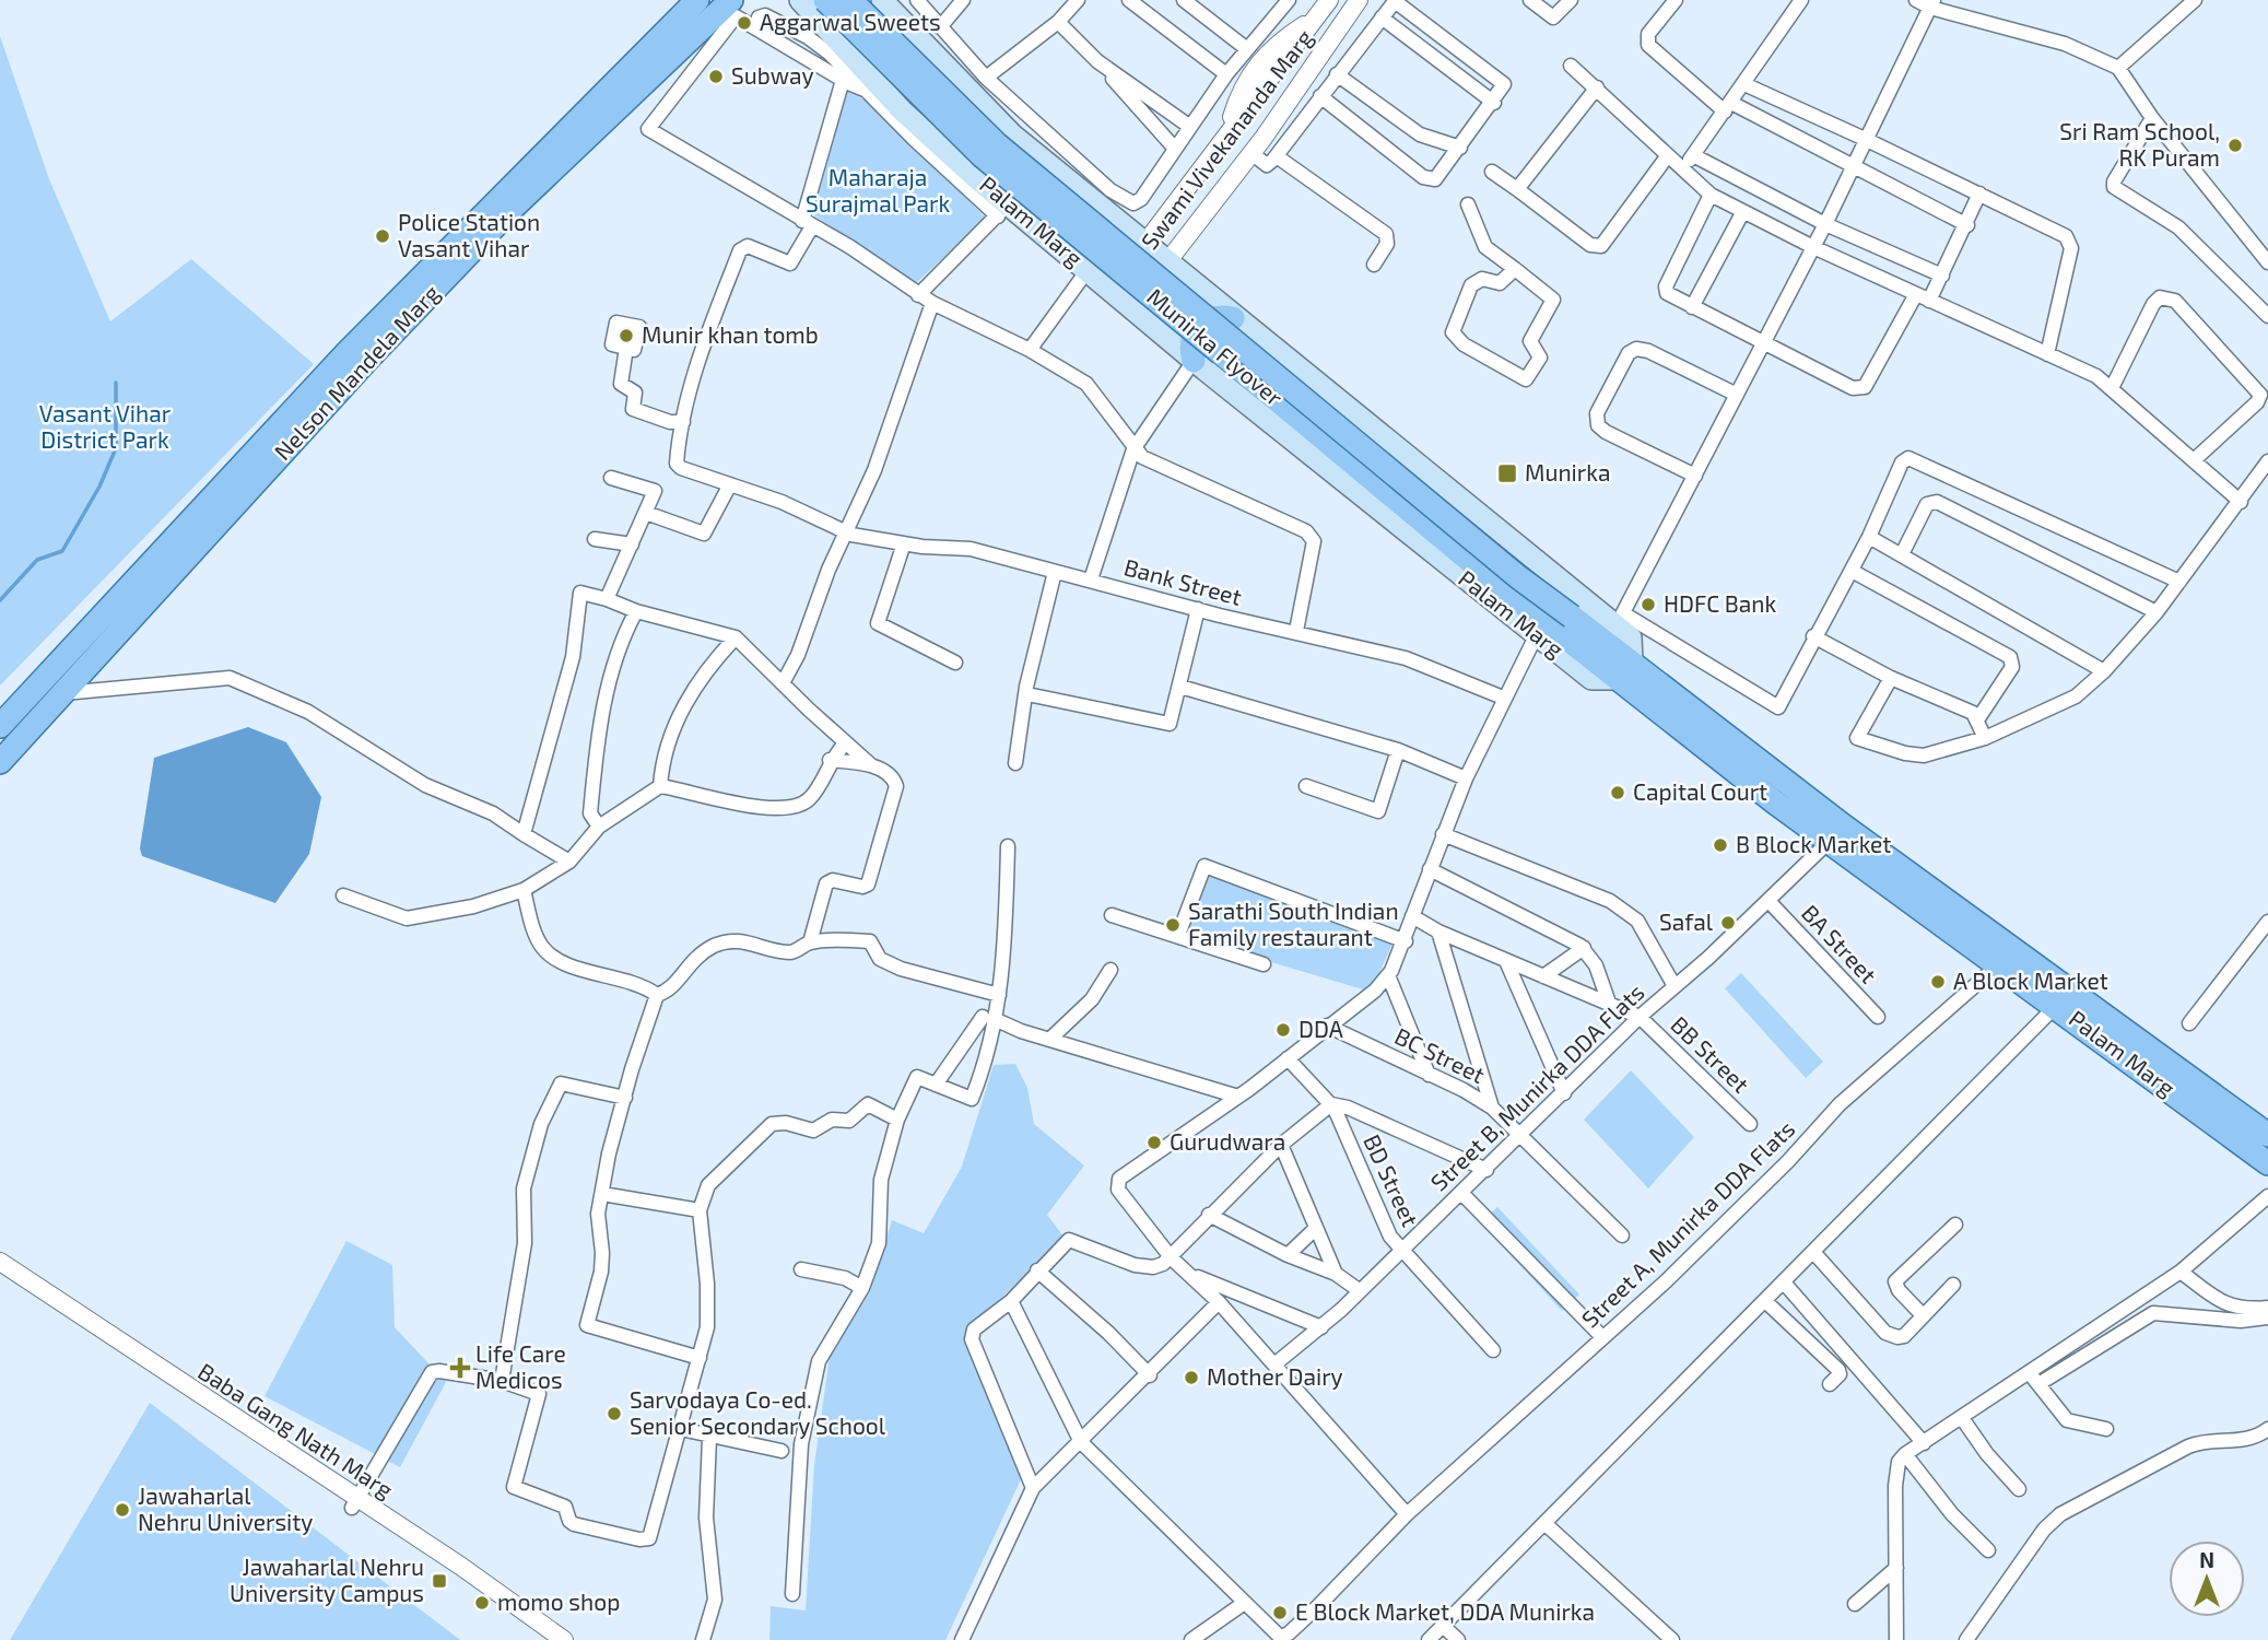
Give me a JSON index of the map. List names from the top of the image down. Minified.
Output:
{"streets":{"main road":["Palam Marg","Munirka Flyover","Nelson Mandela Marg"],"street":["Swami Vivekananda Marg","Bank Street","BA Street","BB Street","BC Street","Street B, Munirka DDA Flats","BD Street","Street A, Munirka DDA Flats","Baba Gang Nath Marg"]},"crossings":[["Swami Vivekananda Marg","Palam Marg"],["Palam Marg","Munirka Flyover"],["Palam Marg","Street B, Munirka DDA Flats"],["Palam Marg","Street A, Munirka DDA Flats"],["BA Street","Street B, Munirka DDA Flats"],["BB Street","Street B, Munirka DDA Flats"],["BC Street","Street B, Munirka DDA Flats"],["Street B, Munirka DDA Flats","BD Street"]],"parks":["Maharaja Surajmal Park","Vasant Vihar District Park"],"places":{"other":["Aggarwal Sweets","Subway","Sri Ram School, RK Puram","Police Station Vasant Vihar","Munir khan tomb","HDFC Bank","Capital Court","B Block Market","Safal","Sarathi South Indian Family restaurant","A Block Market","DDA","Gurudwara","Mother Dairy","Sarvodaya Co-ed. Senior Secondary School","Jawaharlal Nehru University","momo shop","E Block Market, DDA Munirka"],"transit":["Munirka","Jawaharlal Nehru University Campus"],"health":["Life Care Medicos"]},"north":"top"}
